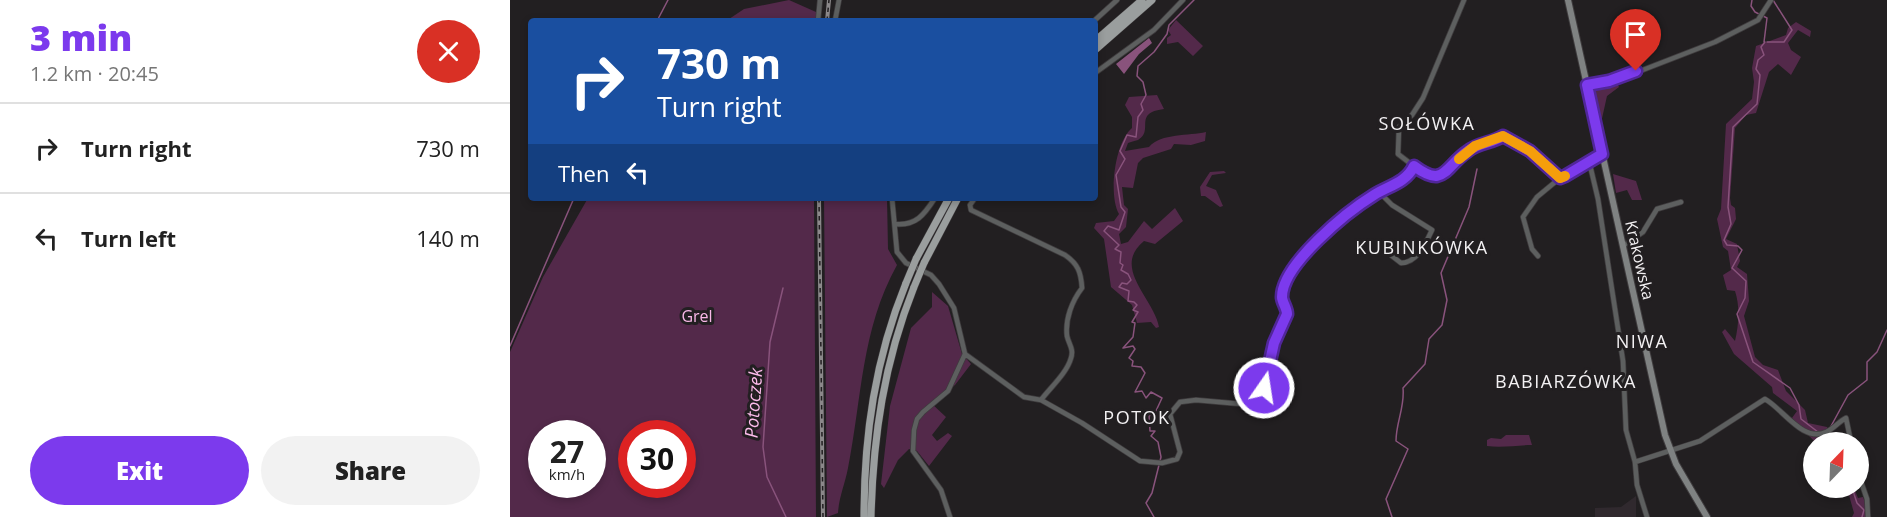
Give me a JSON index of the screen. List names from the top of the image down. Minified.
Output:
{"streets":{"main road":["Krakowska"]},"districts":["SOŁÓWKA","KUBINKÓWKA","NIWA","BABIARZÓWKA","POTOK"],"water":["Potoczek"],"parks":["Grel"],"north":"top right","page":{"heading":["3 min","1.2 km · 20:45"],"turn":["730 m","Turn right"],"list":[{"name":"Turn right","value":"730 m"},{"name":"Turn left","value":"140 m"}],"then":"Then","speed":"27 km/h","limit":"30","buttons":["Exit","Share"]}}
